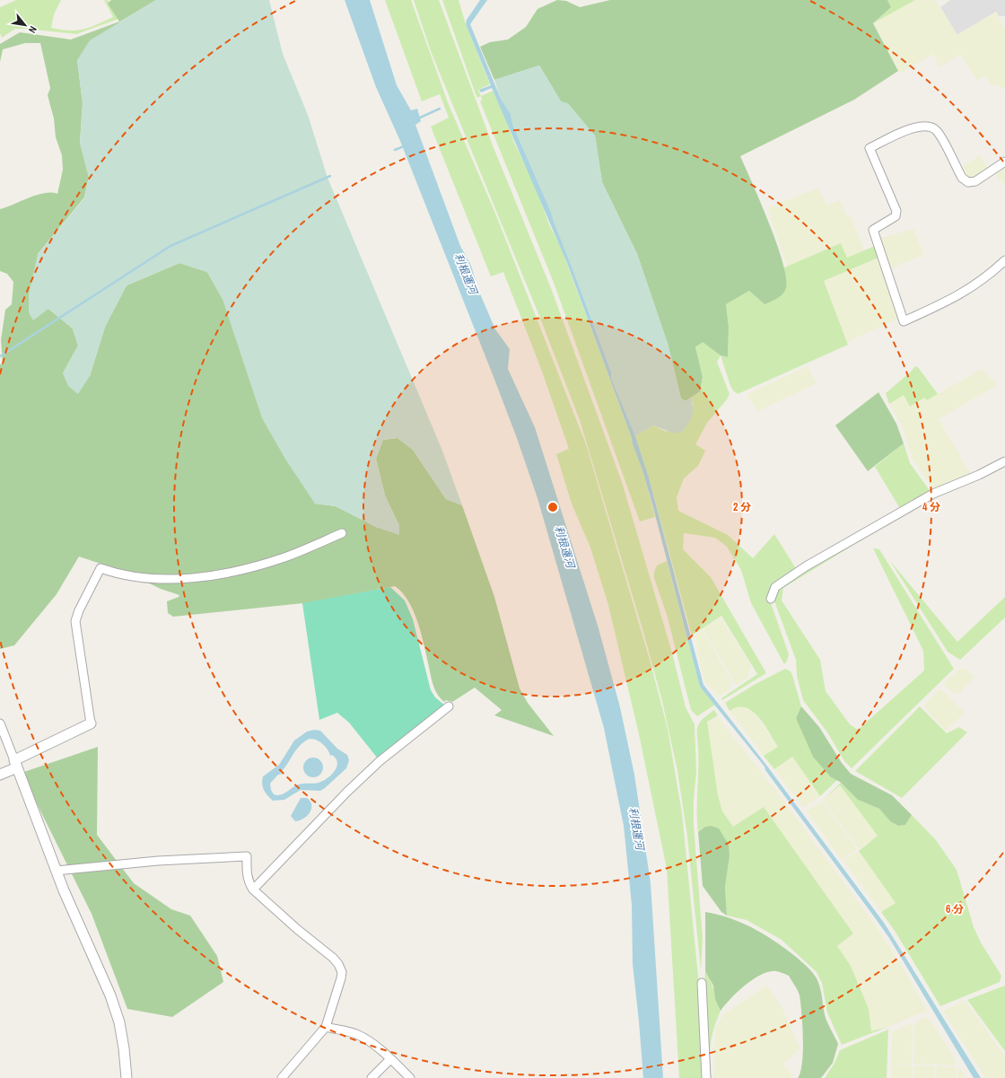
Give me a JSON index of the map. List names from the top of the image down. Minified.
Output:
{"water":["利根運河"],"north":"bottom right","rings":["2 分","4 分","6 分"]}
